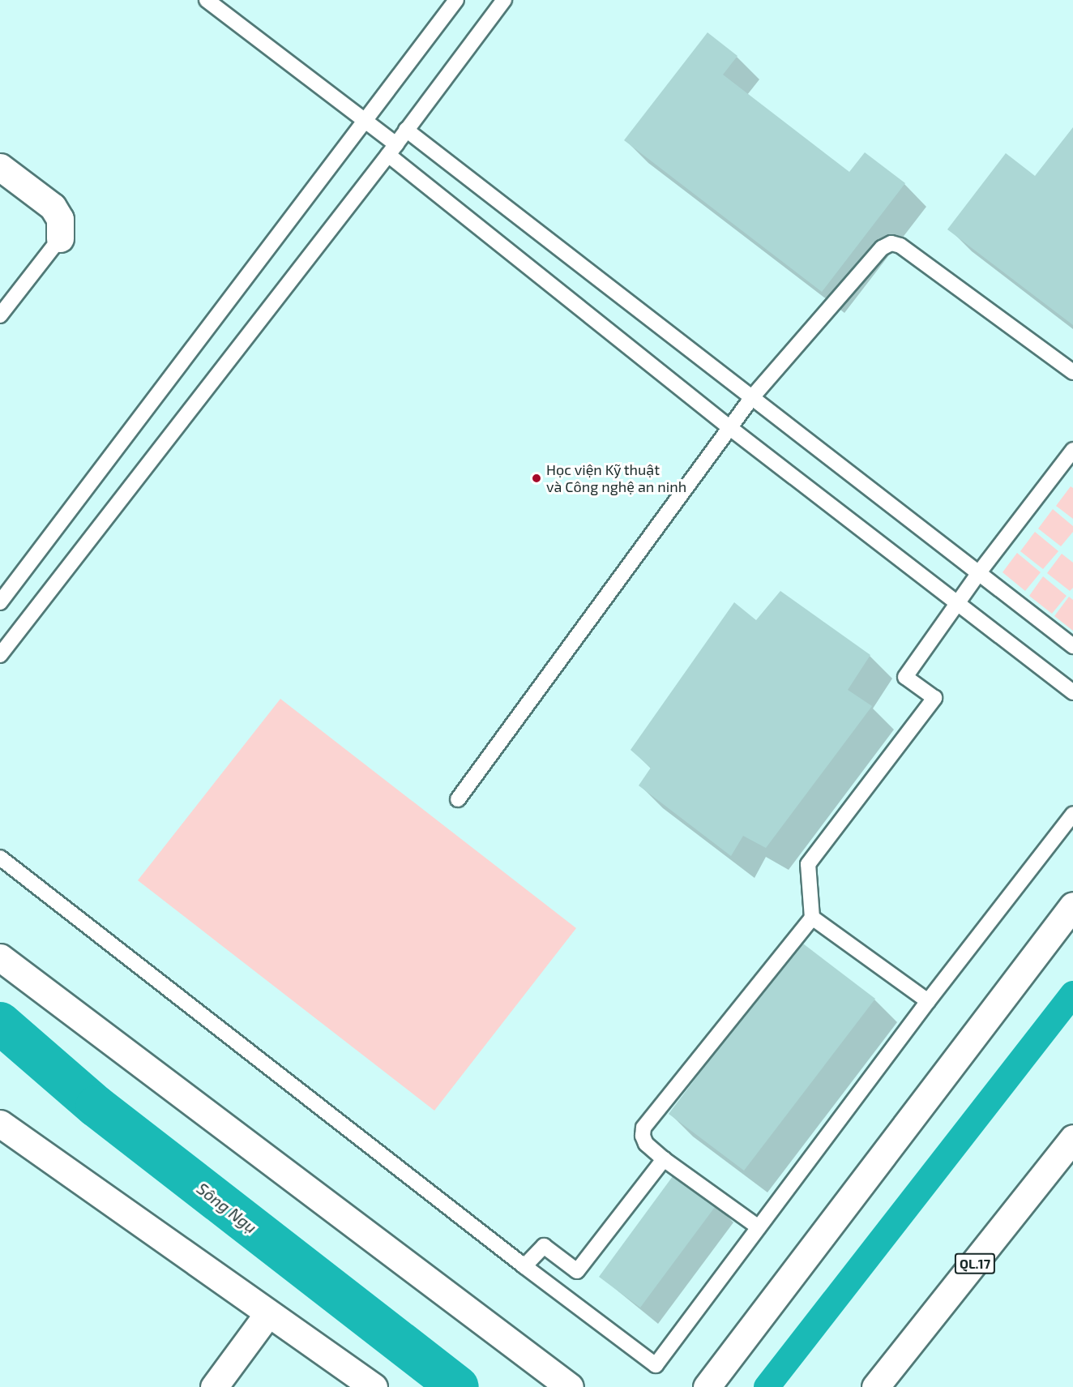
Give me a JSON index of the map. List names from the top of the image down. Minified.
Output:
{"streets":{"main road":["QL.17"]},"water":["Sông Ngụ"],"places":["Học viện Kỹ thuật và Công nghệ an ninh"]}
